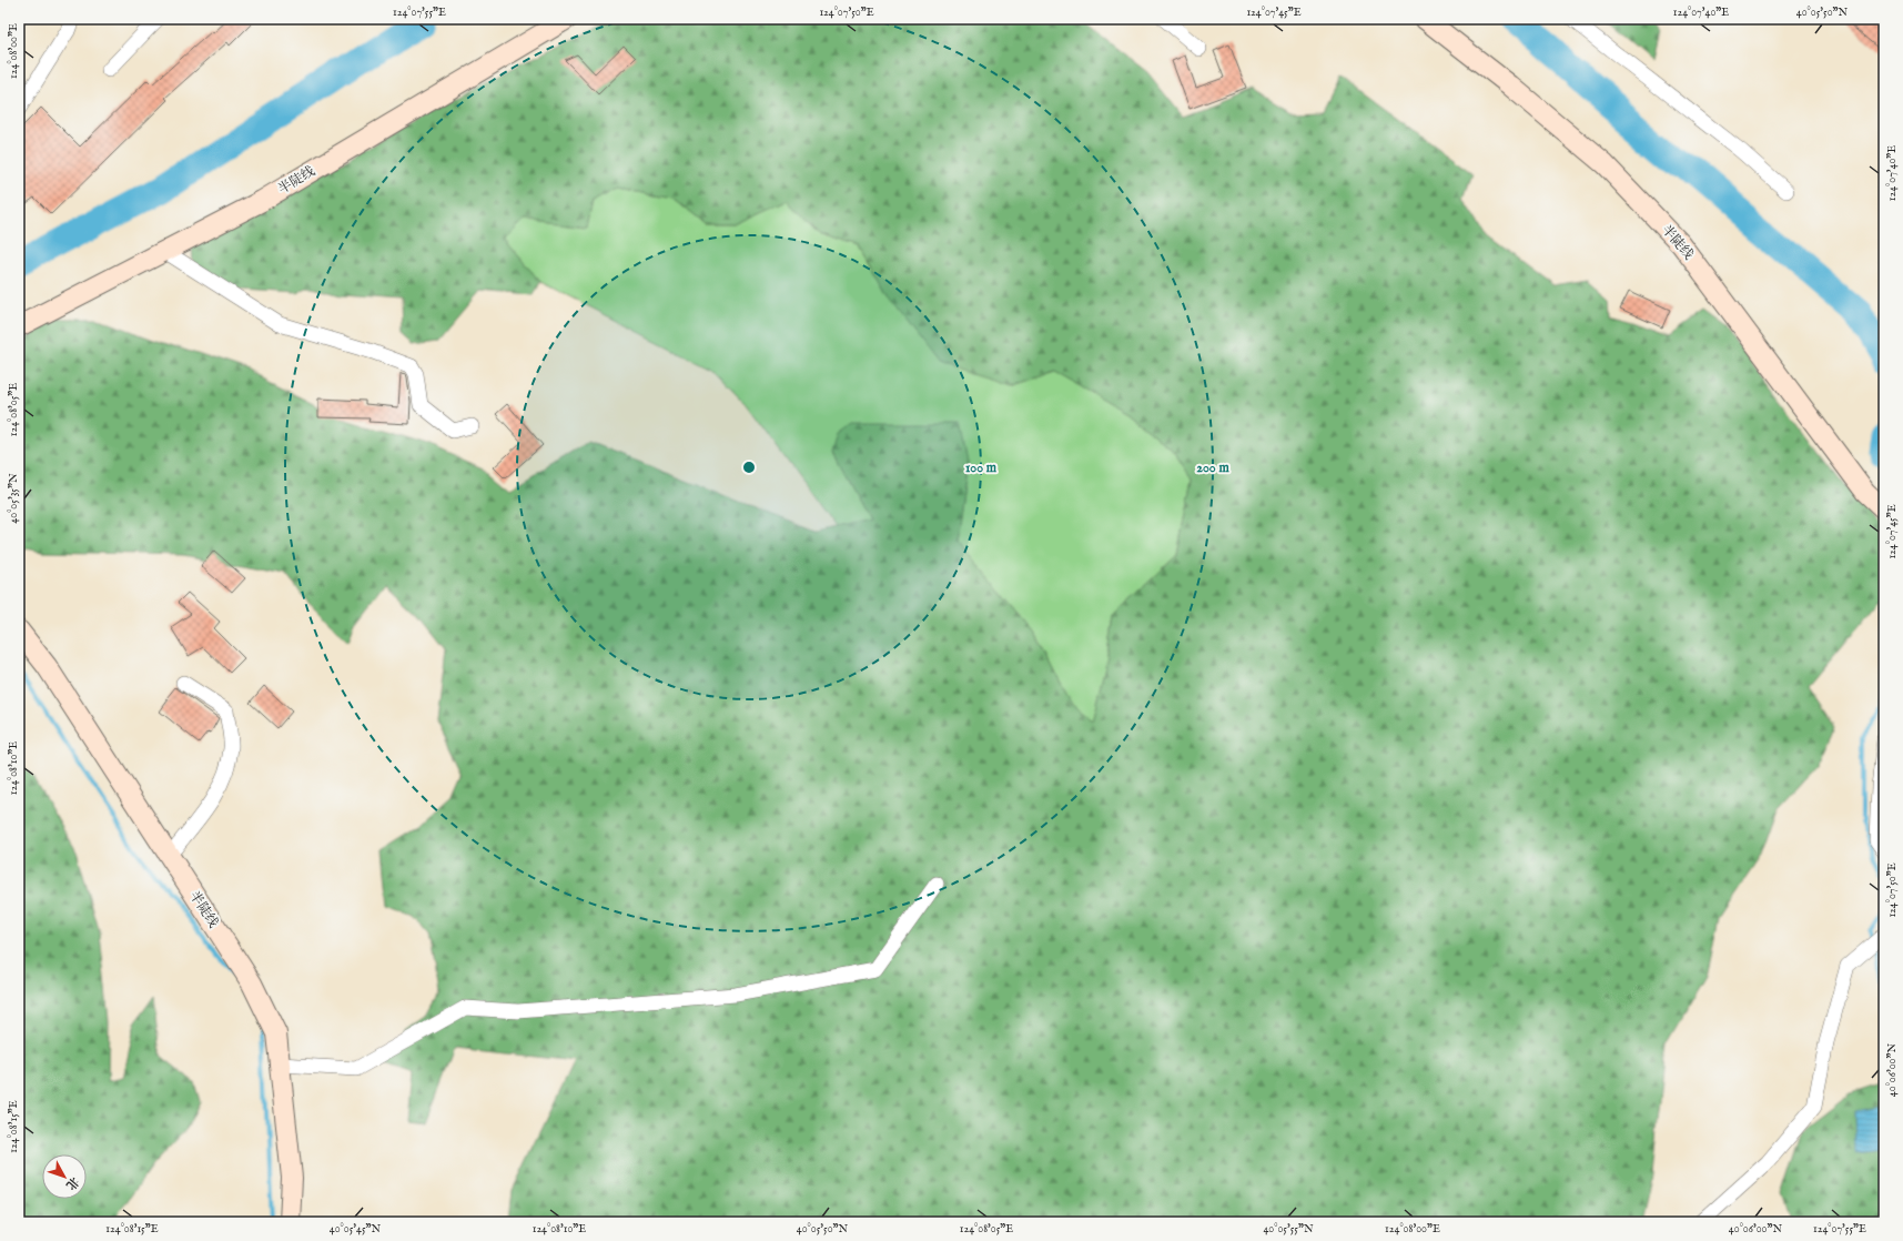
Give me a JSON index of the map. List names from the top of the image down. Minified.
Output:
{"streets":{"street":["半陡线"]},"north":"bottom right","coordinates":["124°07'55\"E","124°07'50\"E","124°07'45\"E","124°07'40\"E","40°05'50\"N","124°08'00\"E","124°08'05\"E","40°05'35\"N","124°08'10\"E","40°06'00\"N","124°08'15\"E","40°05'45\"N","40°05'55\"N"],"rings":["100 m","200 m"]}
